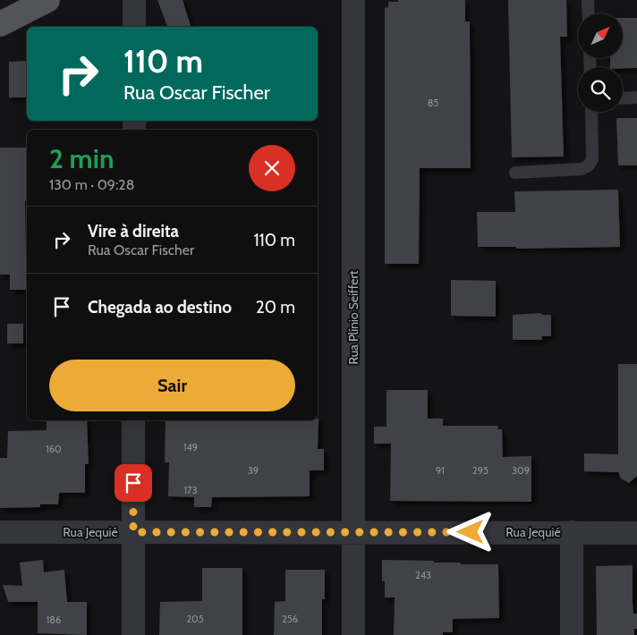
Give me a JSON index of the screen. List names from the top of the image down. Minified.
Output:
{"streets":{"street":["Rua Plínio Seiffert","Rua Jequié"]},"crossings":[["Rua Plínio Seiffert","Rua Jequié"]],"house_numbers":["85","149","160","39","91","295","309","173","243","205","256","186"],"north":"top right","page":{"turn":["110 m","Rua Oscar Fischer"],"heading":["2 min","130 m · 09:28"],"list":[{"name":"Vire à direita","note":"Rua Oscar Fischer","value":"110 m"},{"name":"Chegada ao destino","value":"20 m"}],"buttons":"Sair"}}
